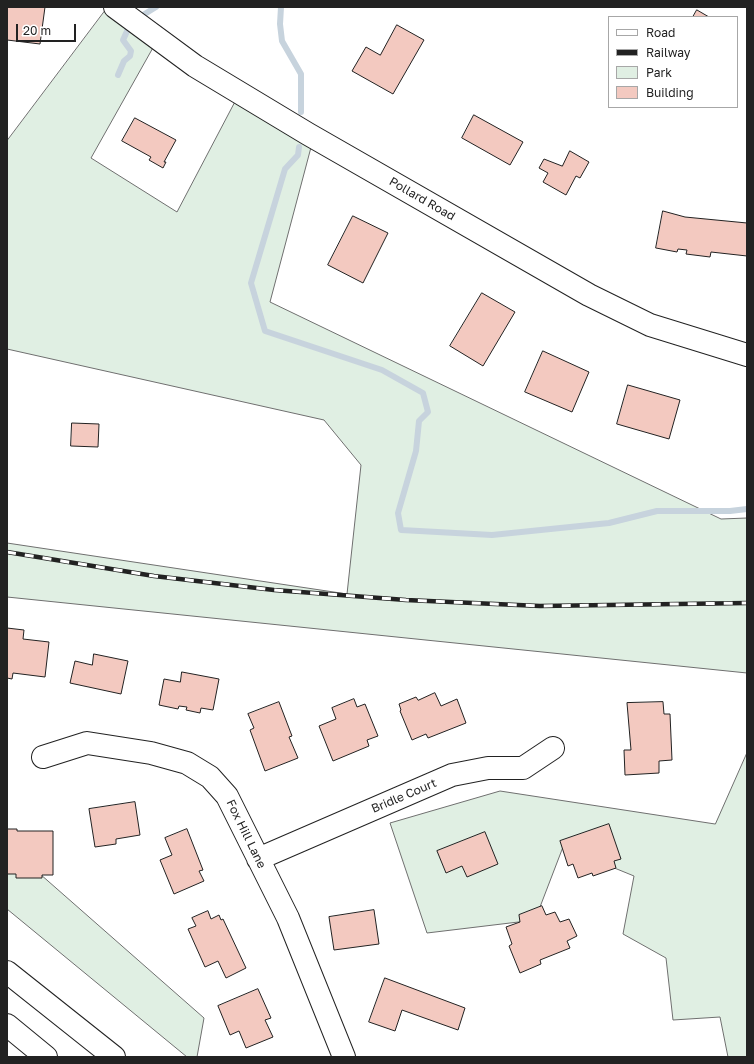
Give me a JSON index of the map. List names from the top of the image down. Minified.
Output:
{"streets":{"main road":["Pollard Road","Bridle Court","Fox Hill Lane"]},"crossings":[["Bridle Court","Fox Hill Lane"]],"legend":["Road","Railway","Park","Building"],"scale_bar":"20 m"}
